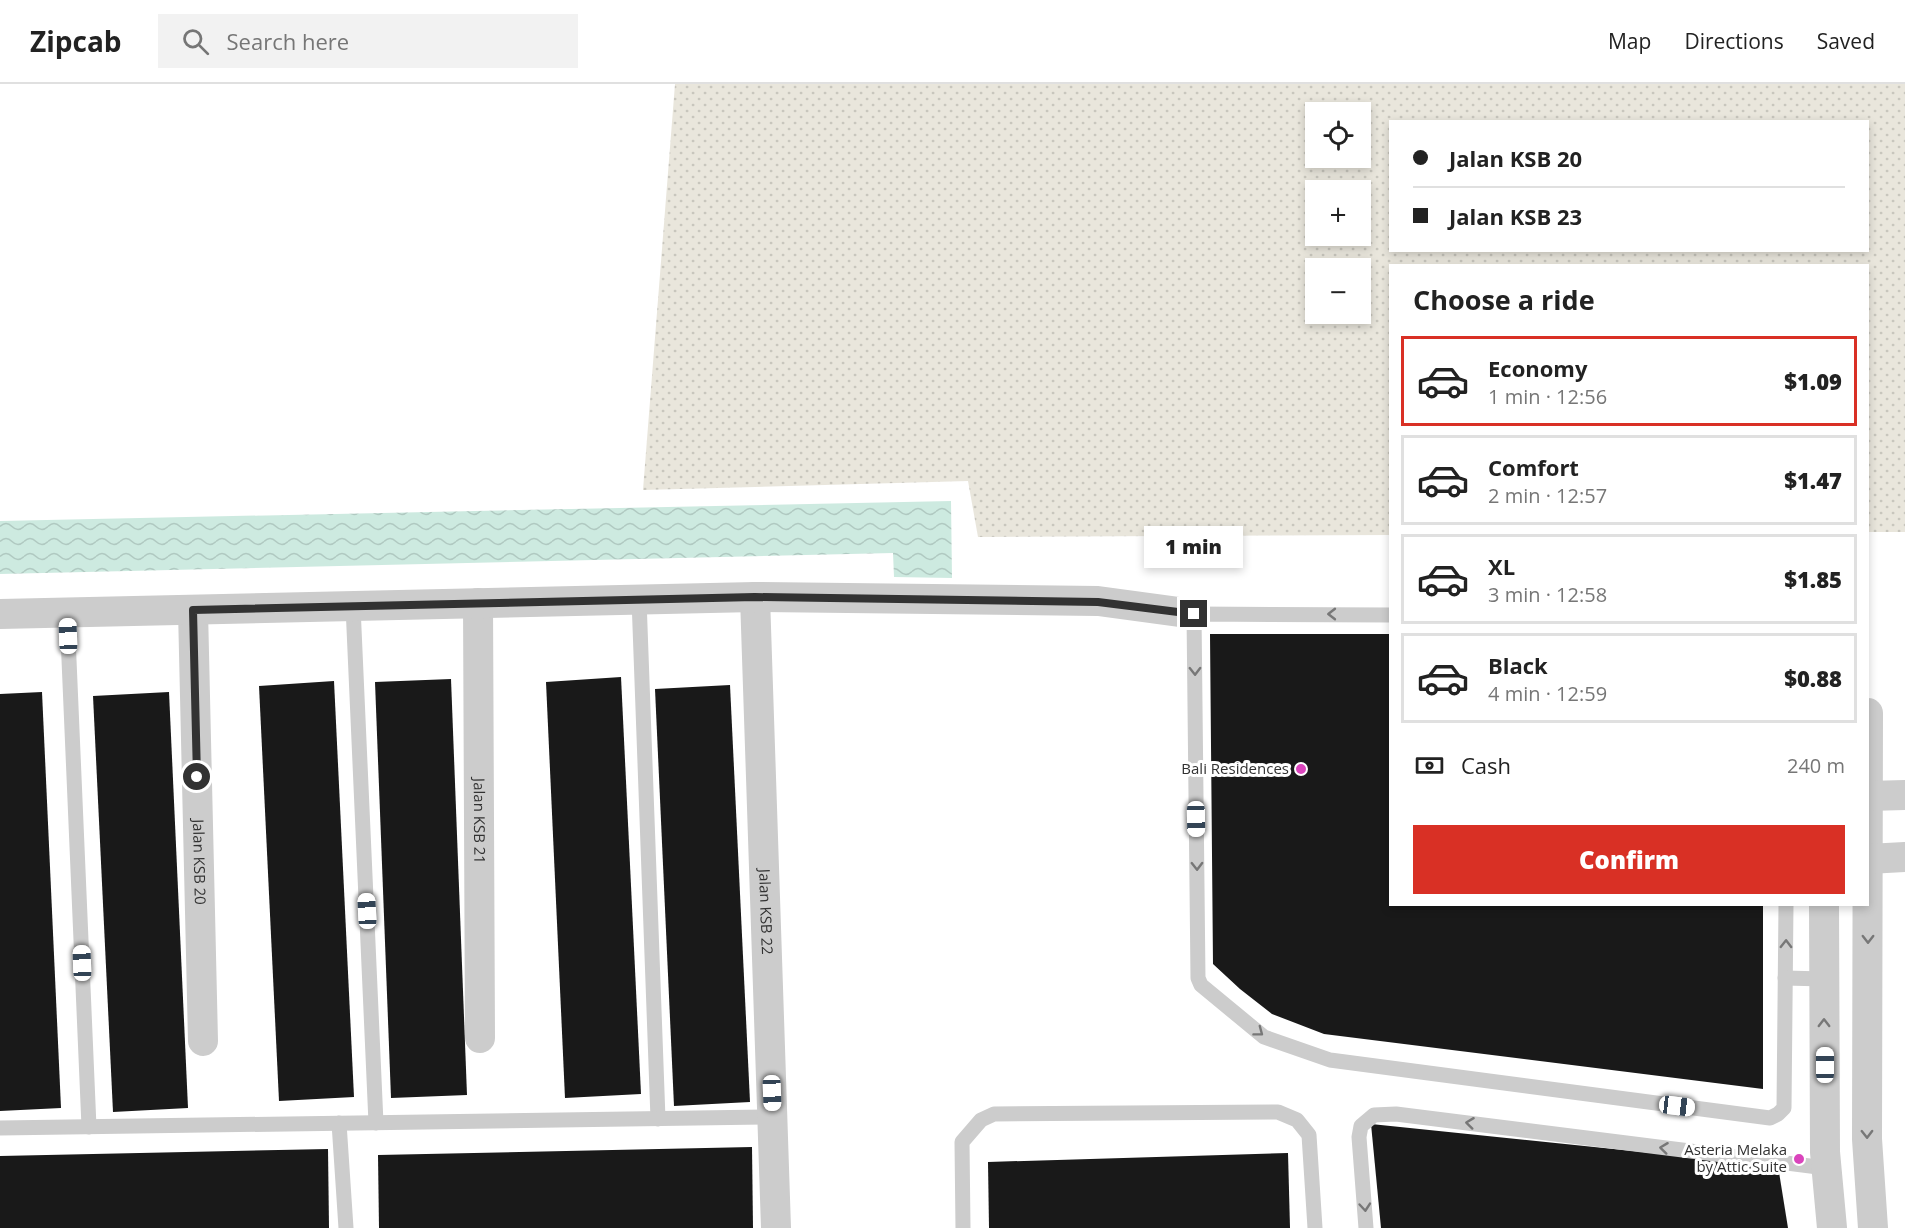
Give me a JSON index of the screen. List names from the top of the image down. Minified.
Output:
{"streets":{"street":["Jalan KSB 21","Jalan KSB 20","Jalan KSB 22"]},"places":["Bali Residences","Asteria Melaka by Attic Suite"],"page":{"header":"Zipcab","search":"Search here","nav":["Map","Directions","Saved"],"map_buttons":["+","−"],"banner":["Jalan KSB 20","Jalan KSB 23"],"heading":"Choose a ride","list":[{"name":"Economy","note":"1 min · 12:56","value":"$1.09"},{"name":"Comfort","note":"2 min · 12:57","value":"$1.47"},{"name":"XL","note":"3 min · 12:58","value":"$1.85"},{"name":"Black","note":"4 min · 12:59","value":"$0.88"}],"bubble":"1 min","pay":["Cash","240 m"],"buttons":"Confirm"}}
